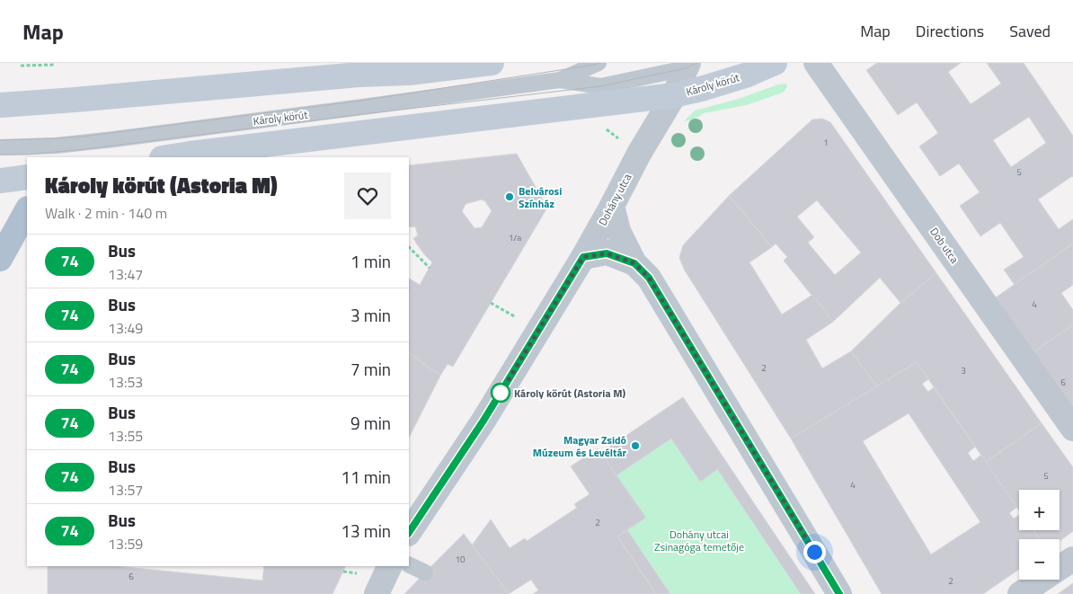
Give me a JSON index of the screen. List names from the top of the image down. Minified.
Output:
{"streets":{"main road":["Károly körút"],"street":["Dohány utca","Dob utca"]},"crossings":[["Károly körút","Dohány utca"]],"parks":["Dohány utcai Zsinagóga temetője"],"places":["Belvárosi Színház","Károly körút (Astoria M)","Magyar Zsidó Múzeum és Levéltár"],"lines":["bus line 74"],"house_numbers":["1","5","1/a","4","2","3","6","5","4","2","10","6","2"],"page":{"header":"Map","nav":["Map","Directions","Saved"],"heading":["Károly körút (Astoria M)","Walk · 2 min · 140 m"],"list":[{"mark":"74","name":"Bus","note":"13:47","value":"1 min"},{"mark":"74","name":"Bus","note":"13:49","value":"3 min"},{"mark":"74","name":"Bus","note":"13:53","value":"7 min"},{"mark":"74","name":"Bus","note":"13:55","value":"9 min"},{"mark":"74","name":"Bus","note":"13:57","value":"11 min"},{"mark":"74","name":"Bus","note":"13:59","value":"13 min"}],"map_buttons":["+","−"]}}
